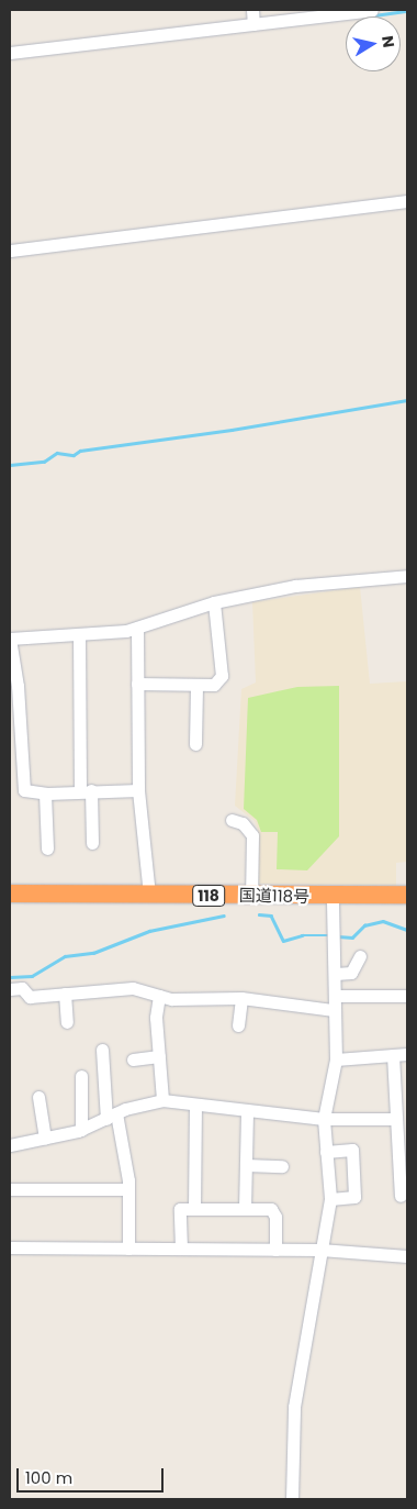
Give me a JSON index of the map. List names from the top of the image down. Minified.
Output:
{"streets":{"highway":["118","国道118号"]},"scale_bar":"100 m","north":"right"}
